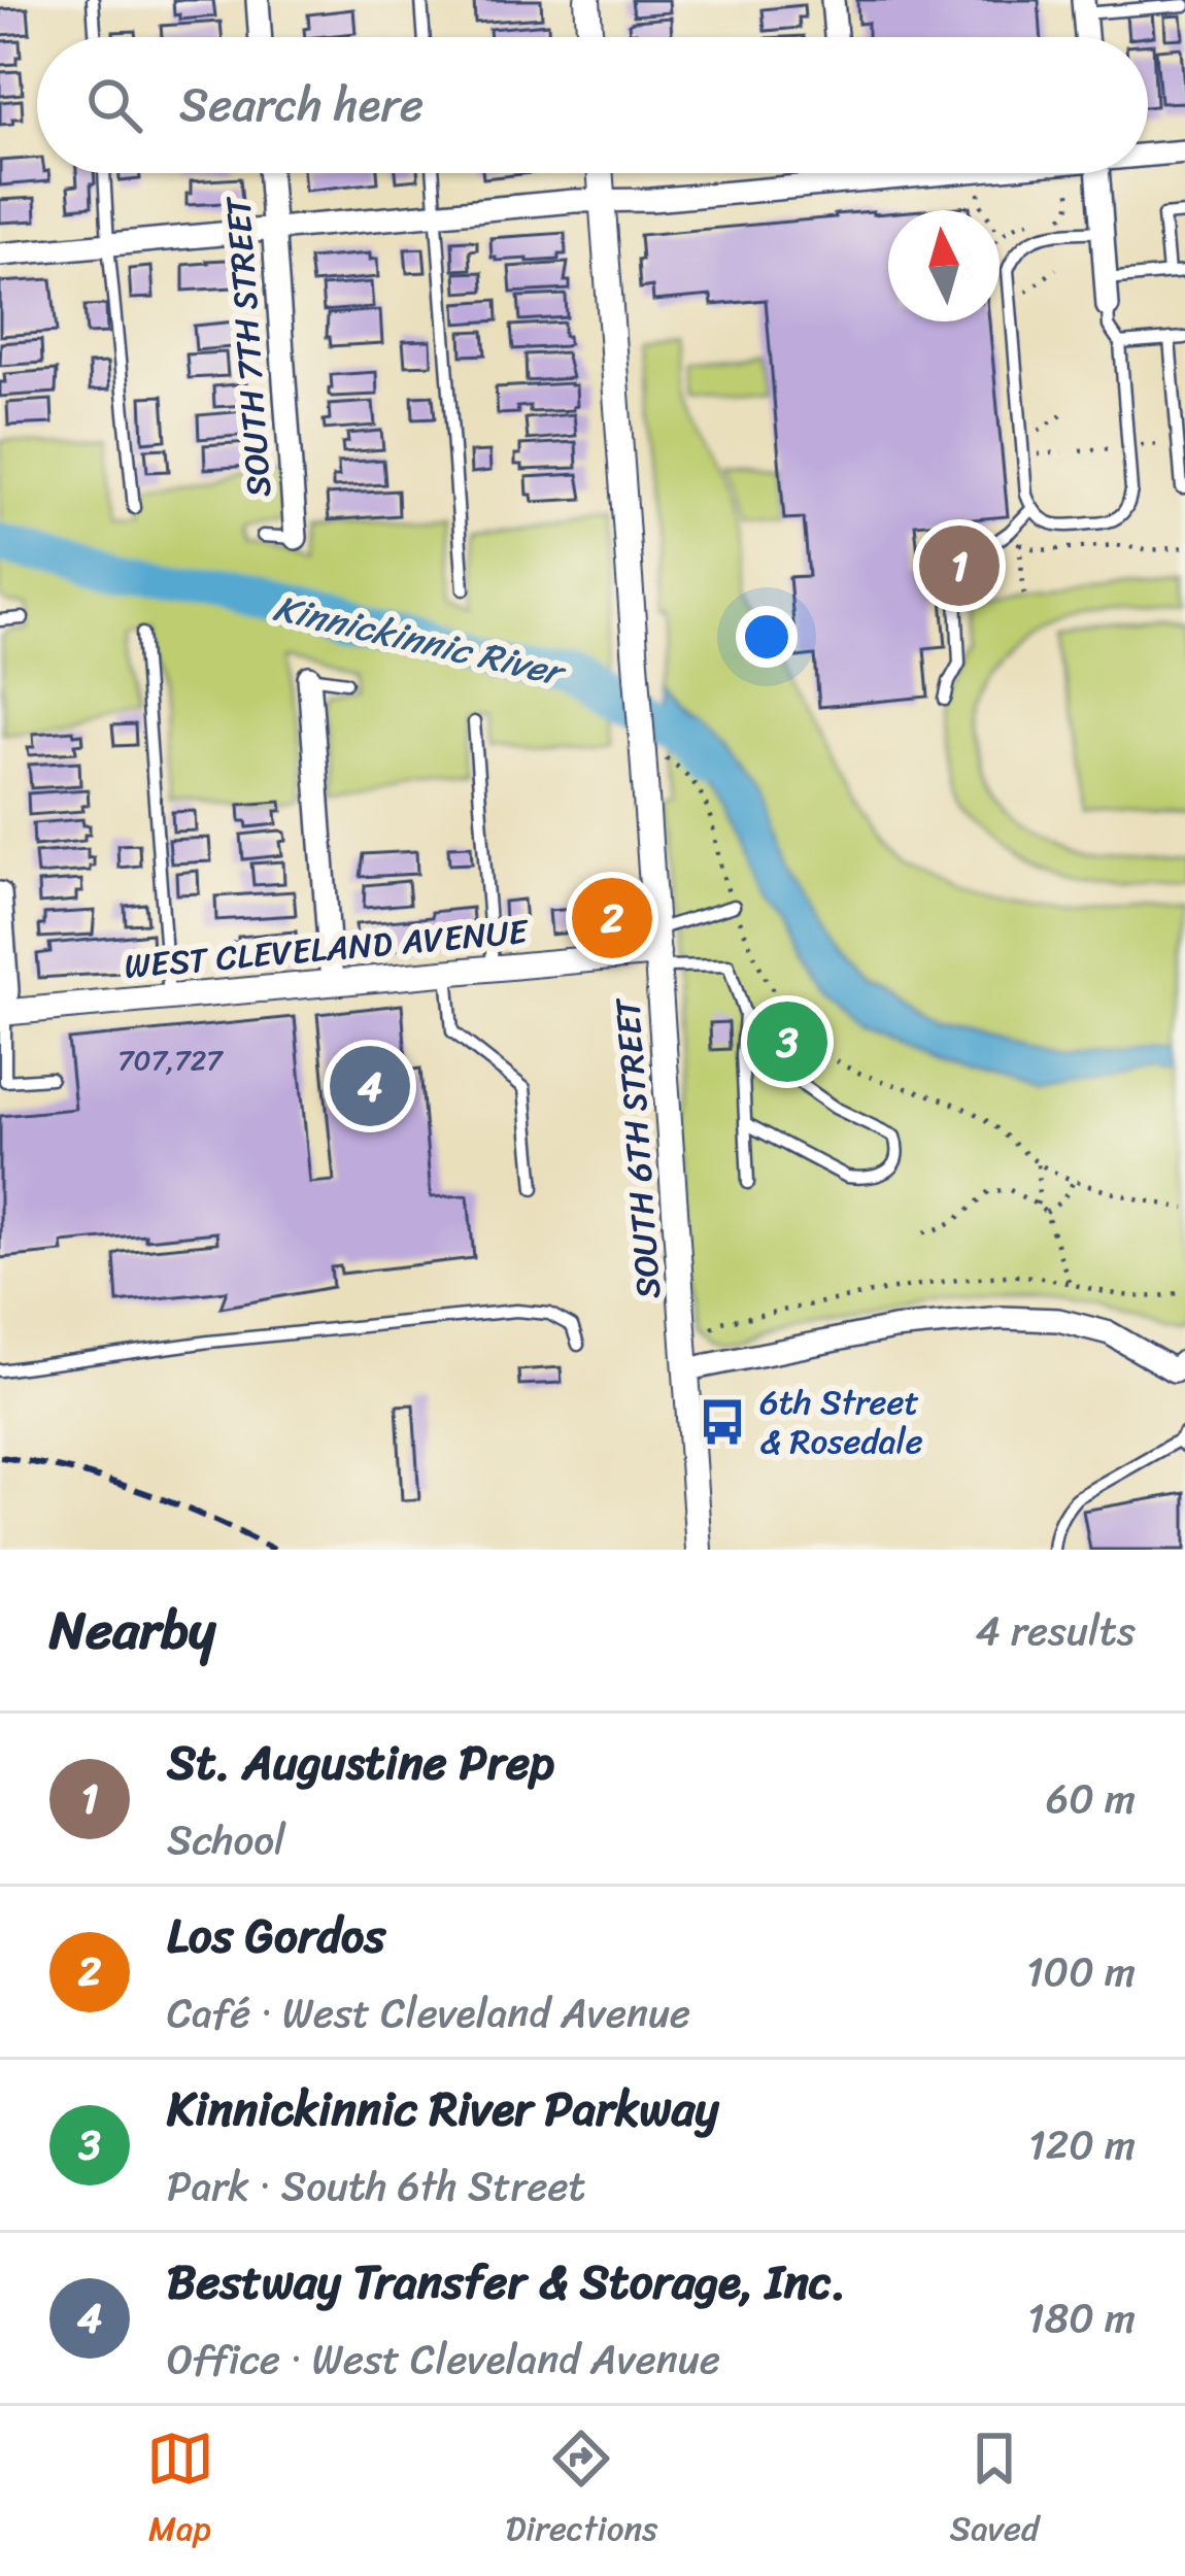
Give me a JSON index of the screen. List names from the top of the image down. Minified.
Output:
{"streets":{"street":["SOUTH 7TH STREET","WEST CLEVELAND AVENUE","SOUTH 6TH STREET"]},"crossings":[["WEST CLEVELAND AVENUE","SOUTH 6TH STREET"]],"water":["Kinnickinnic River"],"places":{"bus stop":["6th Street & Rosedale"]},"house_numbers":["707,727"],"north":"top","page":{"search":"Search here","pins":["1","2","3","4"],"heading":["Nearby","4 results"],"list":[{"mark":"1","name":"St. Augustine Prep","note":"School","value":"60 m"},{"mark":"2","name":"Los Gordos","note":"Café · West Cleveland Avenue","value":"100 m"},{"mark":"3","name":"Kinnickinnic River Parkway","note":"Park · South 6th Street","value":"120 m"},{"mark":"4","name":"Bestway Transfer & Storage, Inc.","note":"Office · West Cleveland Avenue","value":"180 m"}],"nav":["Map","Directions","Saved"]}}
